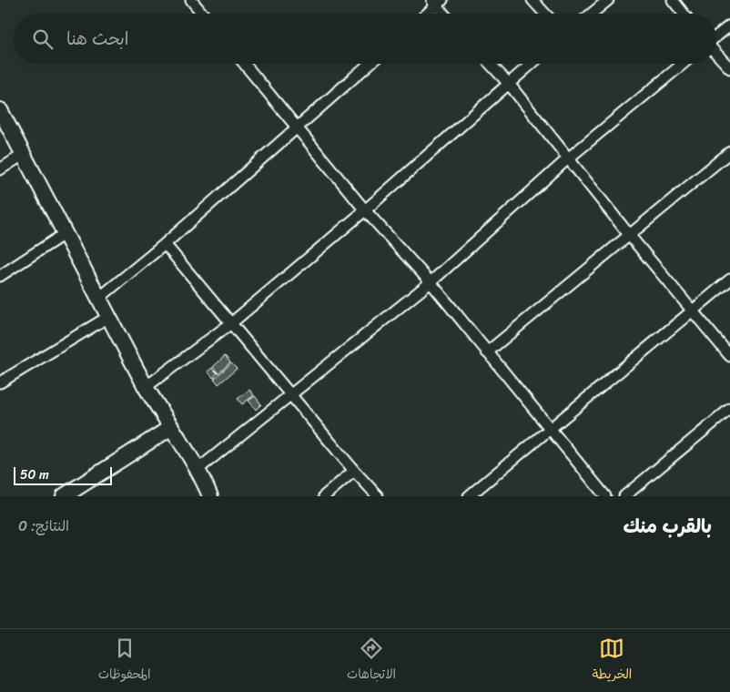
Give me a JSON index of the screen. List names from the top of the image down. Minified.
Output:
{"scale_bar":"50 m","page":{"search":"ابحث هنا","scale":"50 m","heading":["بالقرب منك","النتائج: 0"],"nav":["الخريطة","الاتجاهات","المحفوظات"]}}
